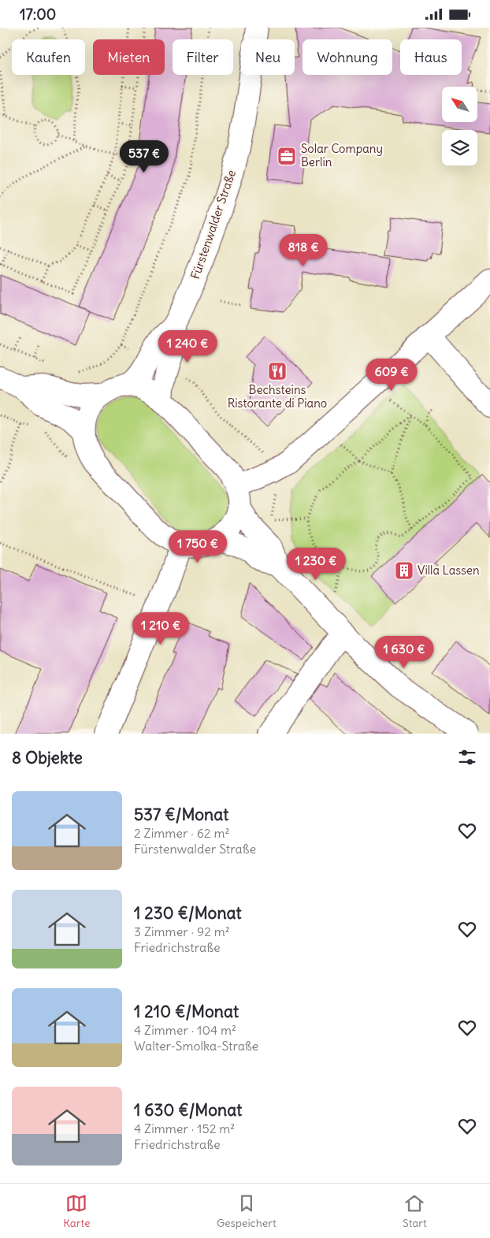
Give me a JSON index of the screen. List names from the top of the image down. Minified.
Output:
{"streets":{"main road":["Fürstenwalder Straße"]},"places":{"office":["Solar Company Berlin"],"restaurant":["Bechsteins Ristorante di Piano"],"building":["Villa Lassen"]},"north":"top left","page":{"status":"17:00","chip":["Kaufen","Mieten","Filter","Neu","Wohnung","Haus"],"price":["537 €","818 €","1 240 €","609 €","1 750 €","1 230 €","1 210 €","1 630 €"],"heading":"8 Objekte","list":[{"name":"537 €/Monat","note":"2 Zimmer · 62 m² · Fürstenwalder Straße"},{"name":"1 230 €/Monat","note":"3 Zimmer · 92 m² · Friedrichstraße"},{"name":"1 210 €/Monat","note":"4 Zimmer · 104 m² · Walter-Smolka-Straße"},{"name":"1 630 €/Monat","note":"4 Zimmer · 152 m² · Friedrichstraße"}],"tabs":["Karte","Gespeichert","Start"]}}
